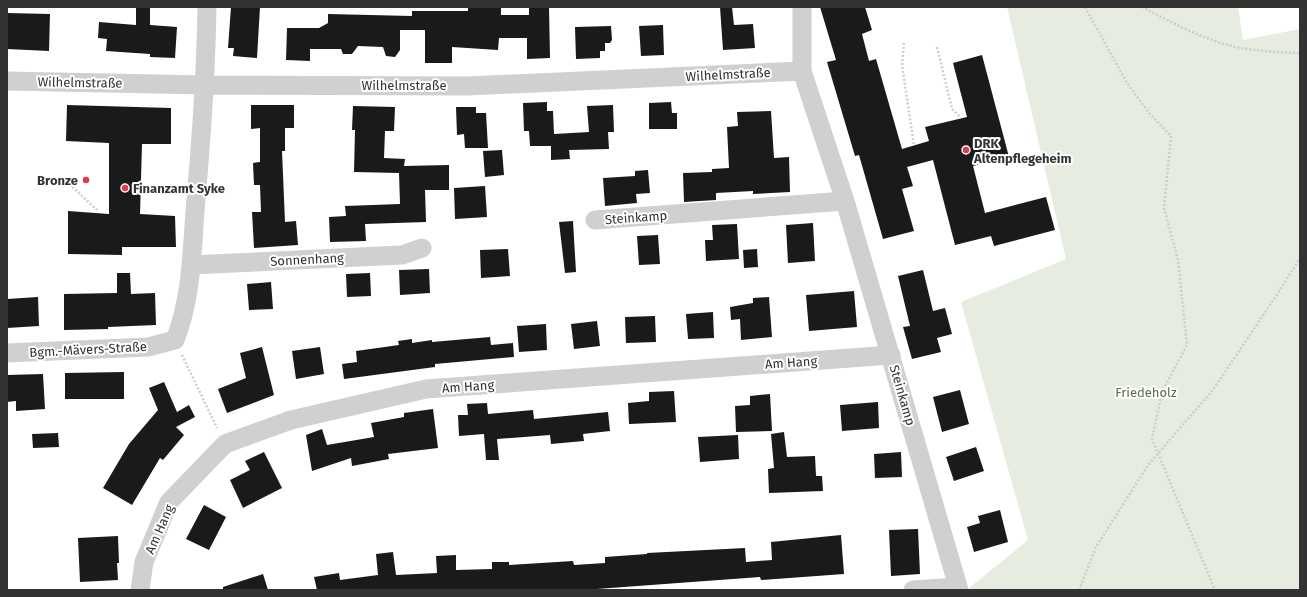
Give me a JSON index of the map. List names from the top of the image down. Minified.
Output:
{"streets":{"street":["Wilhelmstraße","Steinkamp","Sonnenhang","Bgm.-Mävers-Straße","Am Hang"]},"crossings":[["Wilhelmstraße","Steinkamp"],["Steinkamp","Am Hang"]],"parks":["Friedeholz"],"places":["DRK Altenpflegeheim","Bronze","Finanzamt Syke"]}
